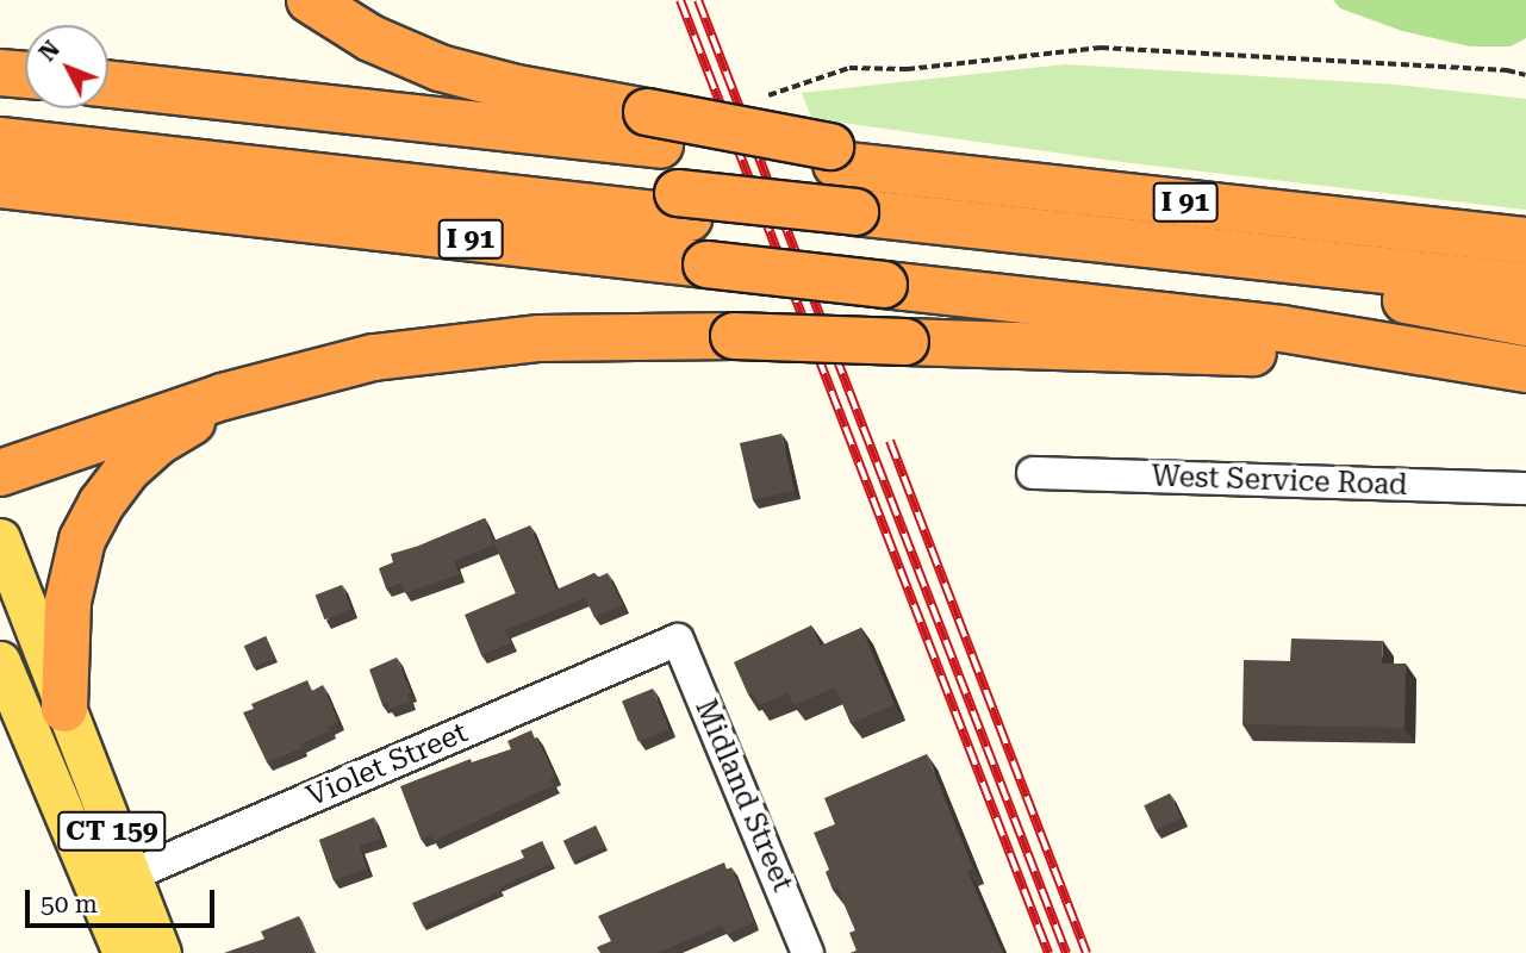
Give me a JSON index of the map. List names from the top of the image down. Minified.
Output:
{"streets":{"highway":["I 91"],"main road":["CT 159"],"street":["West Service Road","Violet Street","Midland Street"]},"crossings":[["Violet Street","Midland Street"],["Violet Street","CT 159"]],"scale_bar":"50 m","north":"top left"}
